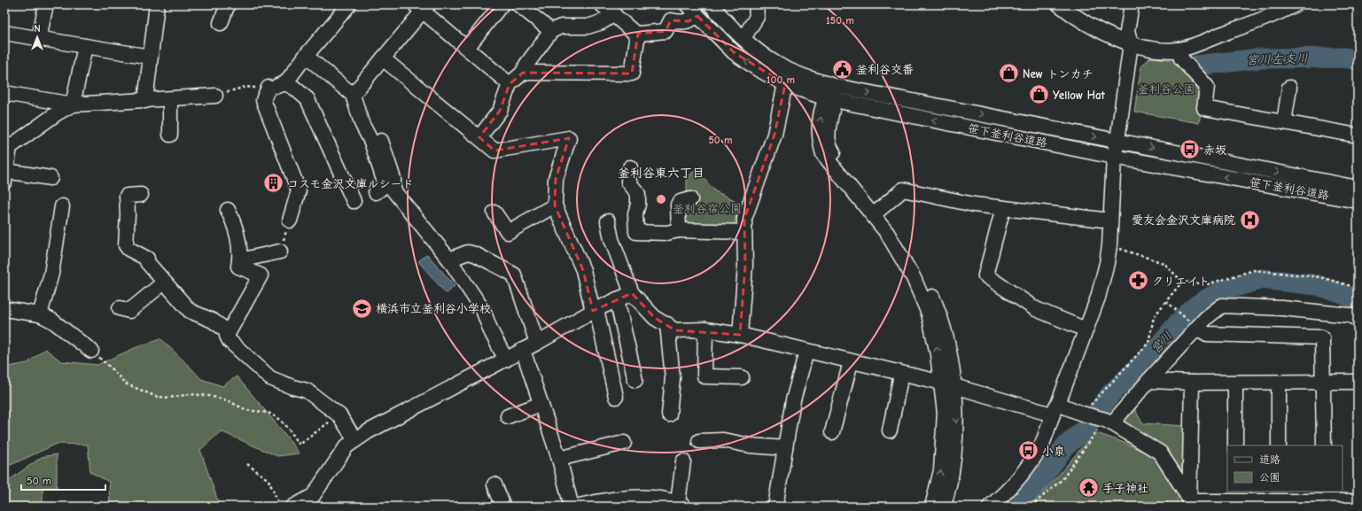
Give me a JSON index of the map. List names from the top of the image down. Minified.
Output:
{"streets":{"street":["笹下釜利谷道路"]},"districts":["釜利谷東六丁目"],"water":["宮川左支川","宮川"],"parks":["釜利谷公園","釜利谷宿公園"],"places":{"public building":["釜利谷交番"],"shop":["New トンカチ","Yellow Hat"],"bus stop":["赤坂","小泉"],"building":["コスモ金沢文庫ルシード"],"hospital":["愛友会金沢文庫病院"],"pharmacy":["クリエイト"],"school or university":["横浜市立釜利谷小学校"],"temple":["手子神社"]},"legend":["道路","公園"],"scale_bar":"50 m","north":"top","rings":["150 m","100 m","50 m"]}
